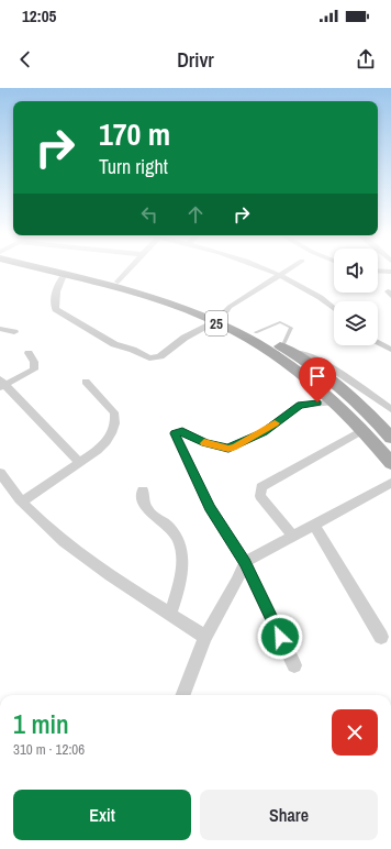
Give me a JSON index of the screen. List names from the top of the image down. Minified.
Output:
{"streets":{"main road":["25"]},"page":{"status":"12:05","header":"Drivr","turn":["170 m","Turn right"],"heading":["1 min","310 m · 12:06"],"buttons":["Exit","Share"]}}
